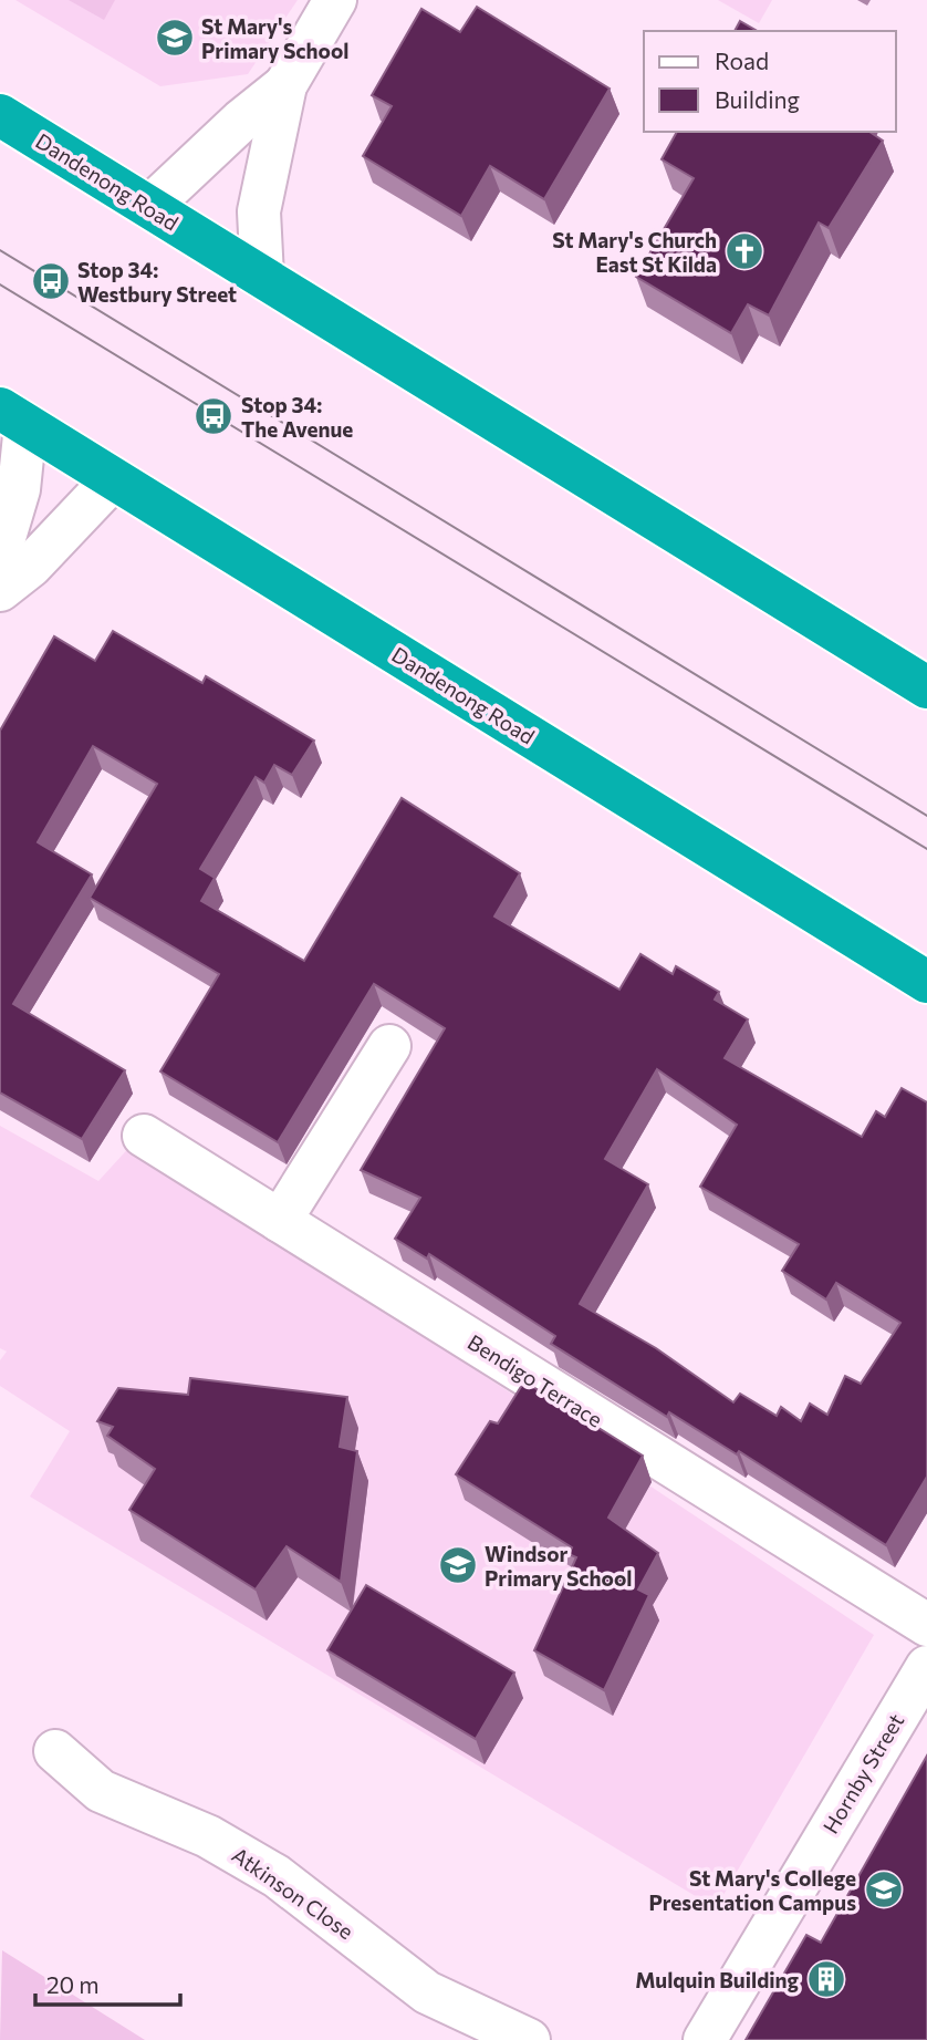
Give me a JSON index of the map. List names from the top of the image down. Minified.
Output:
{"streets":{"highway":["Dandenong Road"],"street":["Bendigo Terrace","Hornby Street","Atkinson Close"]},"places":{"school or university":["St Mary's Primary School","Windsor Primary School","St Mary's College Presentation Campus"],"church":["St Mary's Church East St Kilda"],"bus stop":["Stop 34: Westbury Street","Stop 34: The Avenue"],"building":["Mulquin Building"]},"legend":["Road","Building"],"scale_bar":"20 m"}
